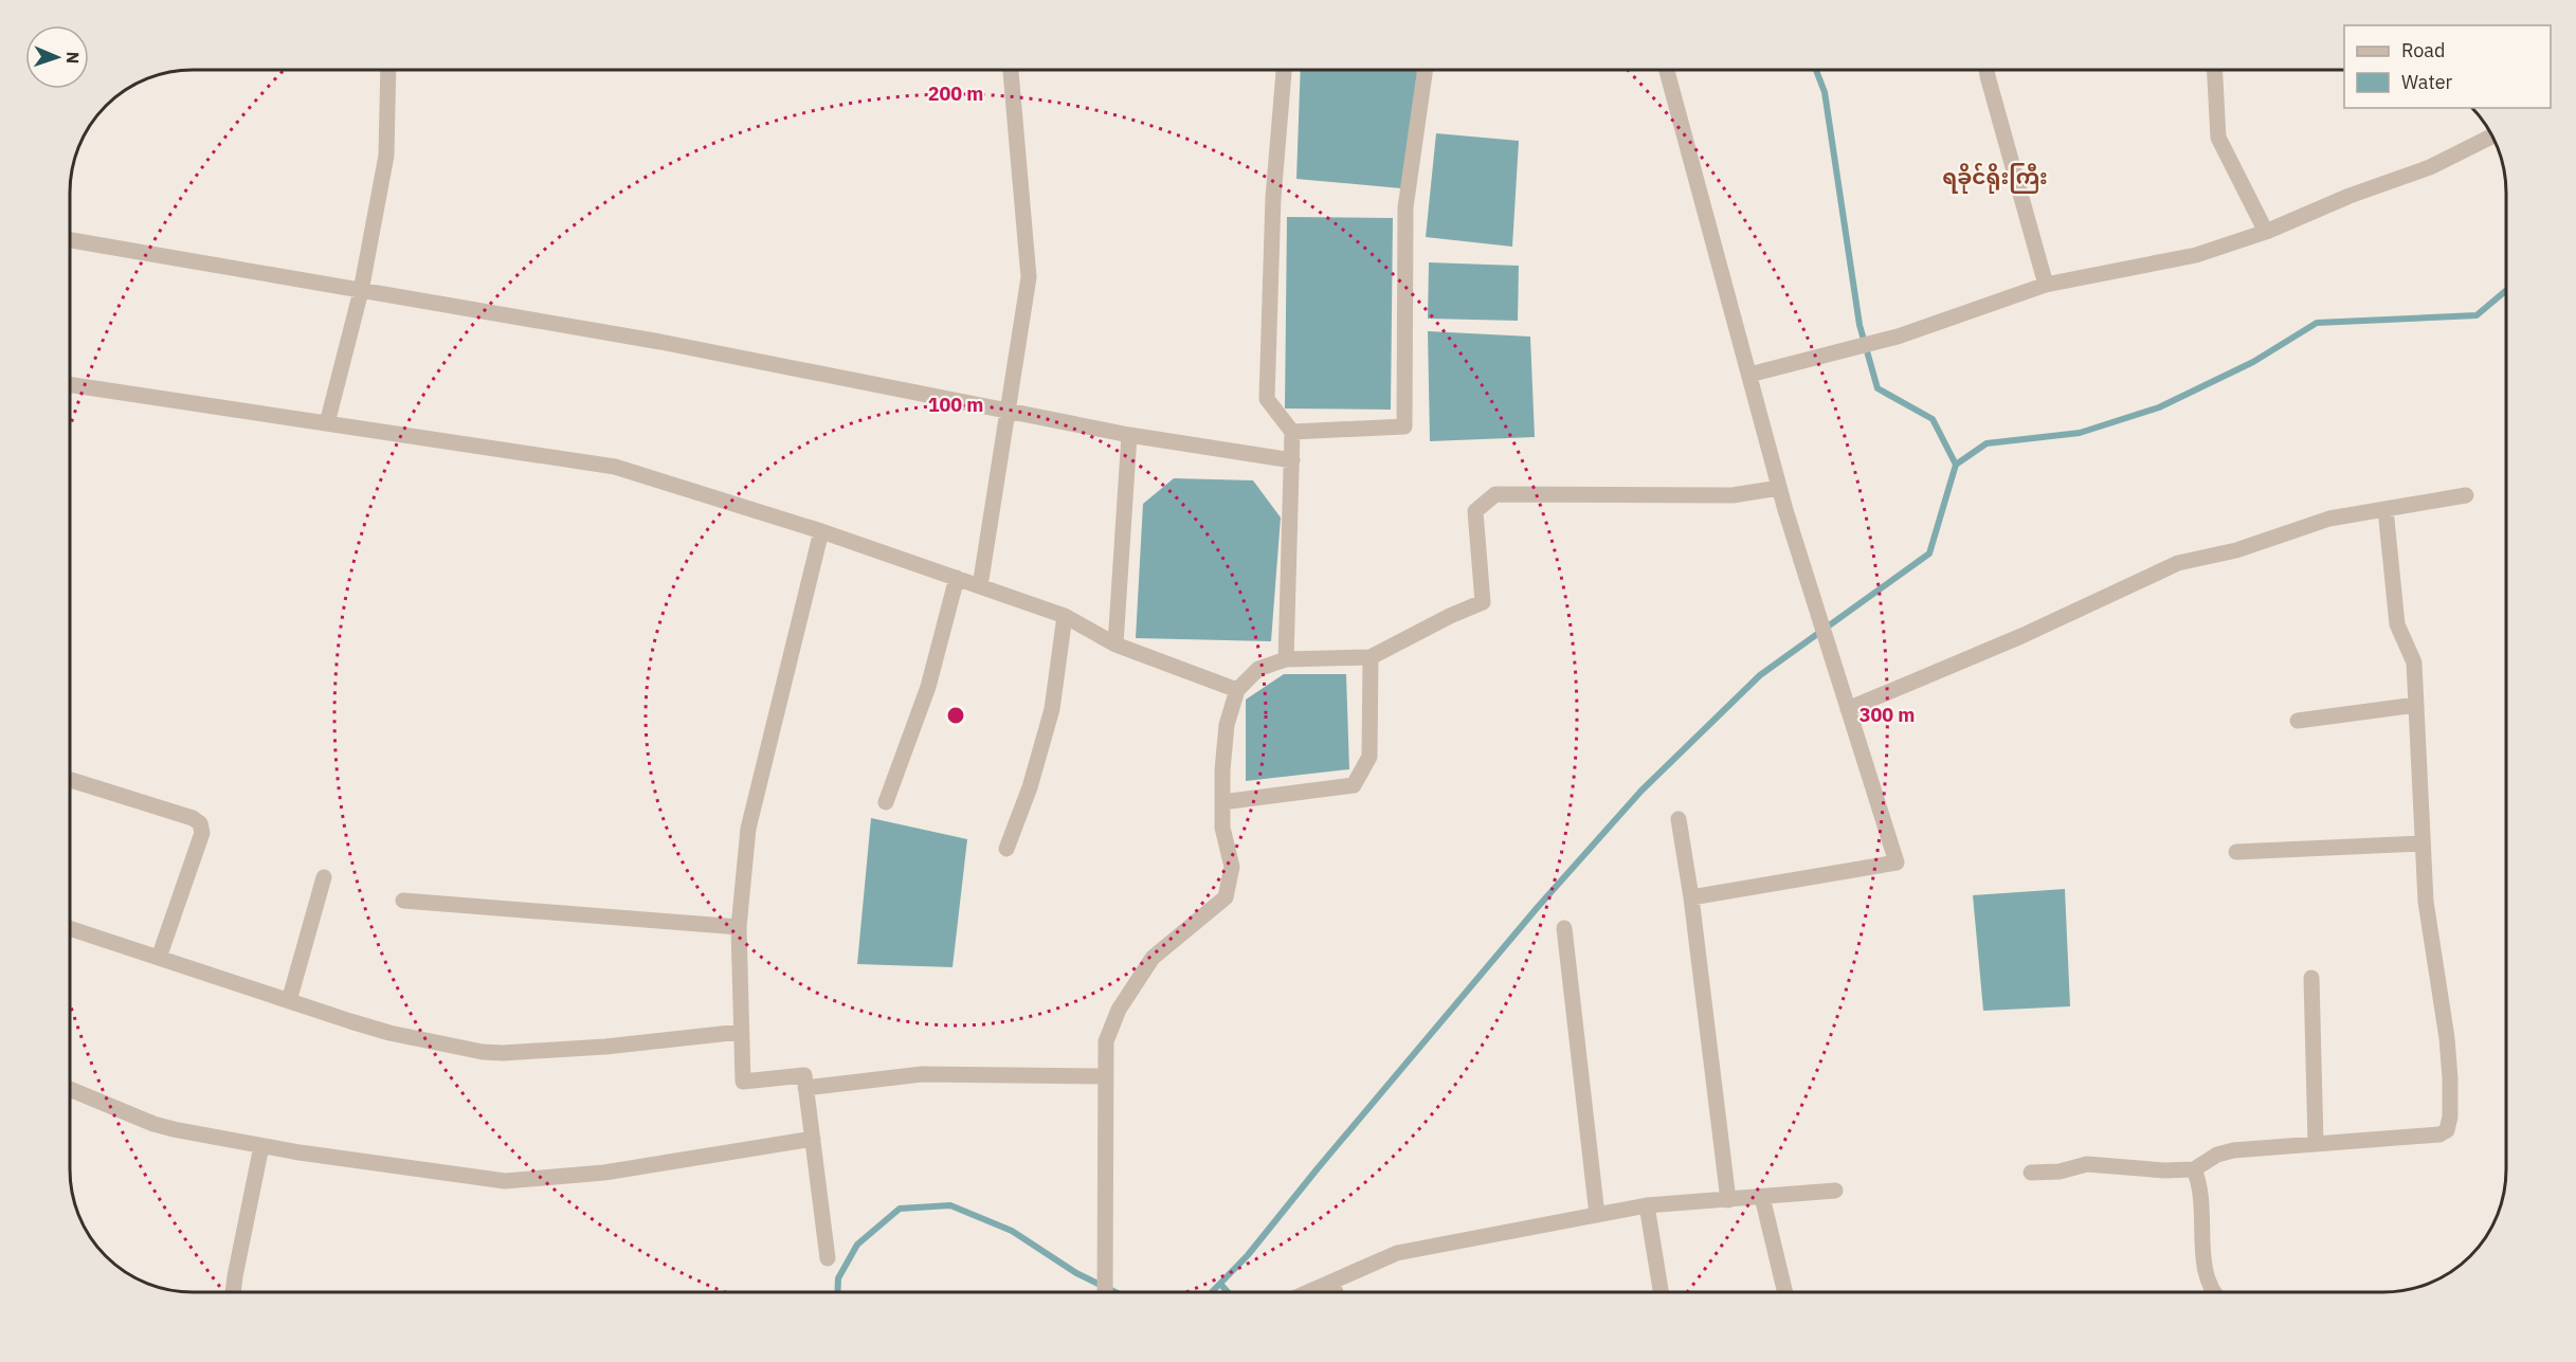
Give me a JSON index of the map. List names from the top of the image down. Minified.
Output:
{"districts":["ရခိုင်ရိုးကြီး"],"legend":["Road","Water"],"north":"right","rings":["200 m","100 m","300 m"]}
